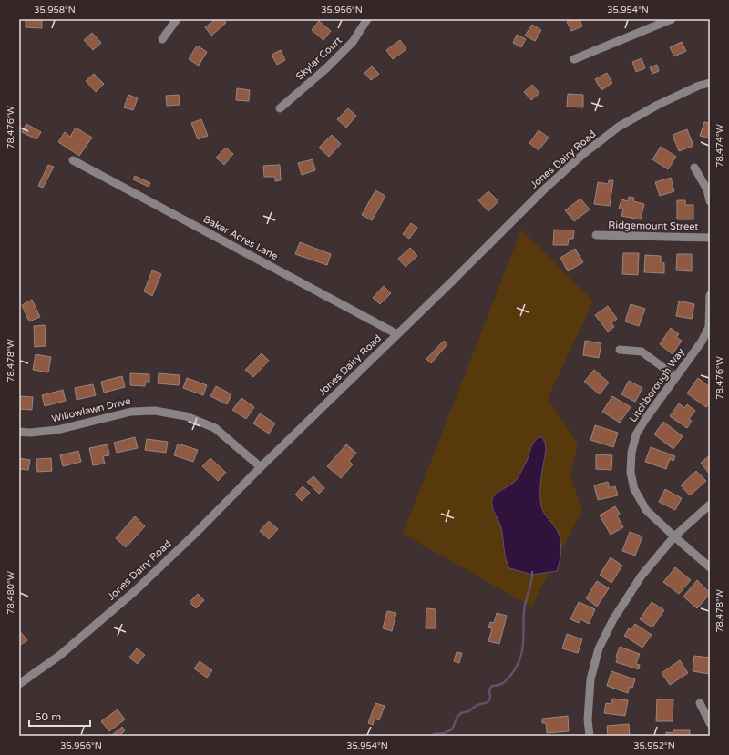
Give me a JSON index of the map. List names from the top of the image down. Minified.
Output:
{"streets":{"street":["Skylar Court","Jones Dairy Road","Ridgemount Street","Baker Acres Lane","Litchborough Way","Willowlawn Drive"]},"crossings":[["Jones Dairy Road","Baker Acres Lane"],["Jones Dairy Road","Willowlawn Drive"]],"scale_bar":"50 m","coordinates":["35.958°N","35.956°N","35.954°N","78.476°W","78.474°W","78.478°W","78.480°W","35.952°N"]}
